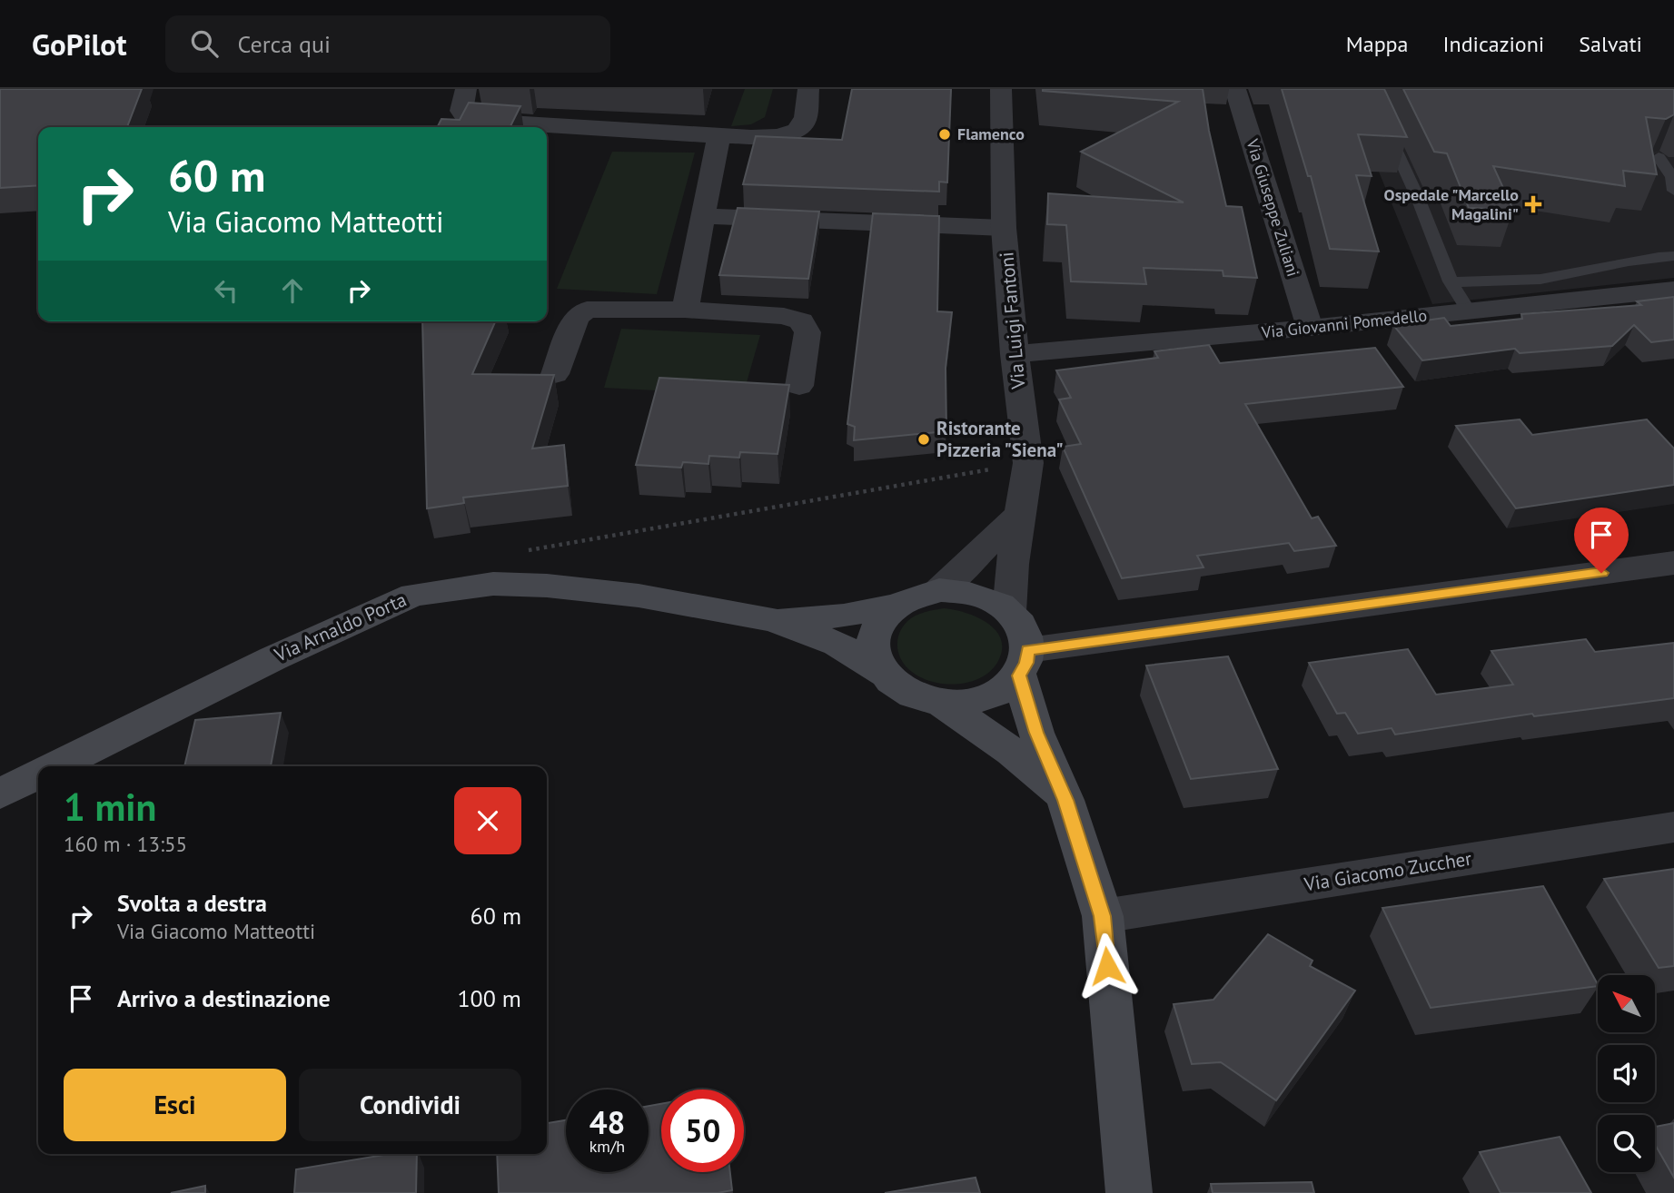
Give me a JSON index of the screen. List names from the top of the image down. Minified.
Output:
{"streets":{"main road":["Via Arnaldo Porta"],"street":["Via Giuseppe Zuliani","Via Luigi Fantoni","Via Giovanni Pomedello","Via Giacomo Zuccher"]},"crossings":[["Via Giuseppe Zuliani","Via Giovanni Pomedello"],["Via Luigi Fantoni","Via Giovanni Pomedello"],["Via Luigi Fantoni","Via Arnaldo Porta"]],"places":{"other":["Flamenco","Ristorante Pizzeria \"Siena\""],"health":["Ospedale \"Marcello Magalini\""]},"north":"top left","page":{"header":"GoPilot","search":"Cerca qui","nav":["Mappa","Indicazioni","Salvati"],"turn":["60 m","Via Giacomo Matteotti"],"heading":["1 min","160 m · 13:55"],"list":[{"name":"Svolta a destra","note":"Via Giacomo Matteotti","value":"60 m"},{"name":"Arrivo a destinazione","value":"100 m"}],"buttons":["Esci","Condividi"],"speed":"48 km/h","limit":"50"}}
